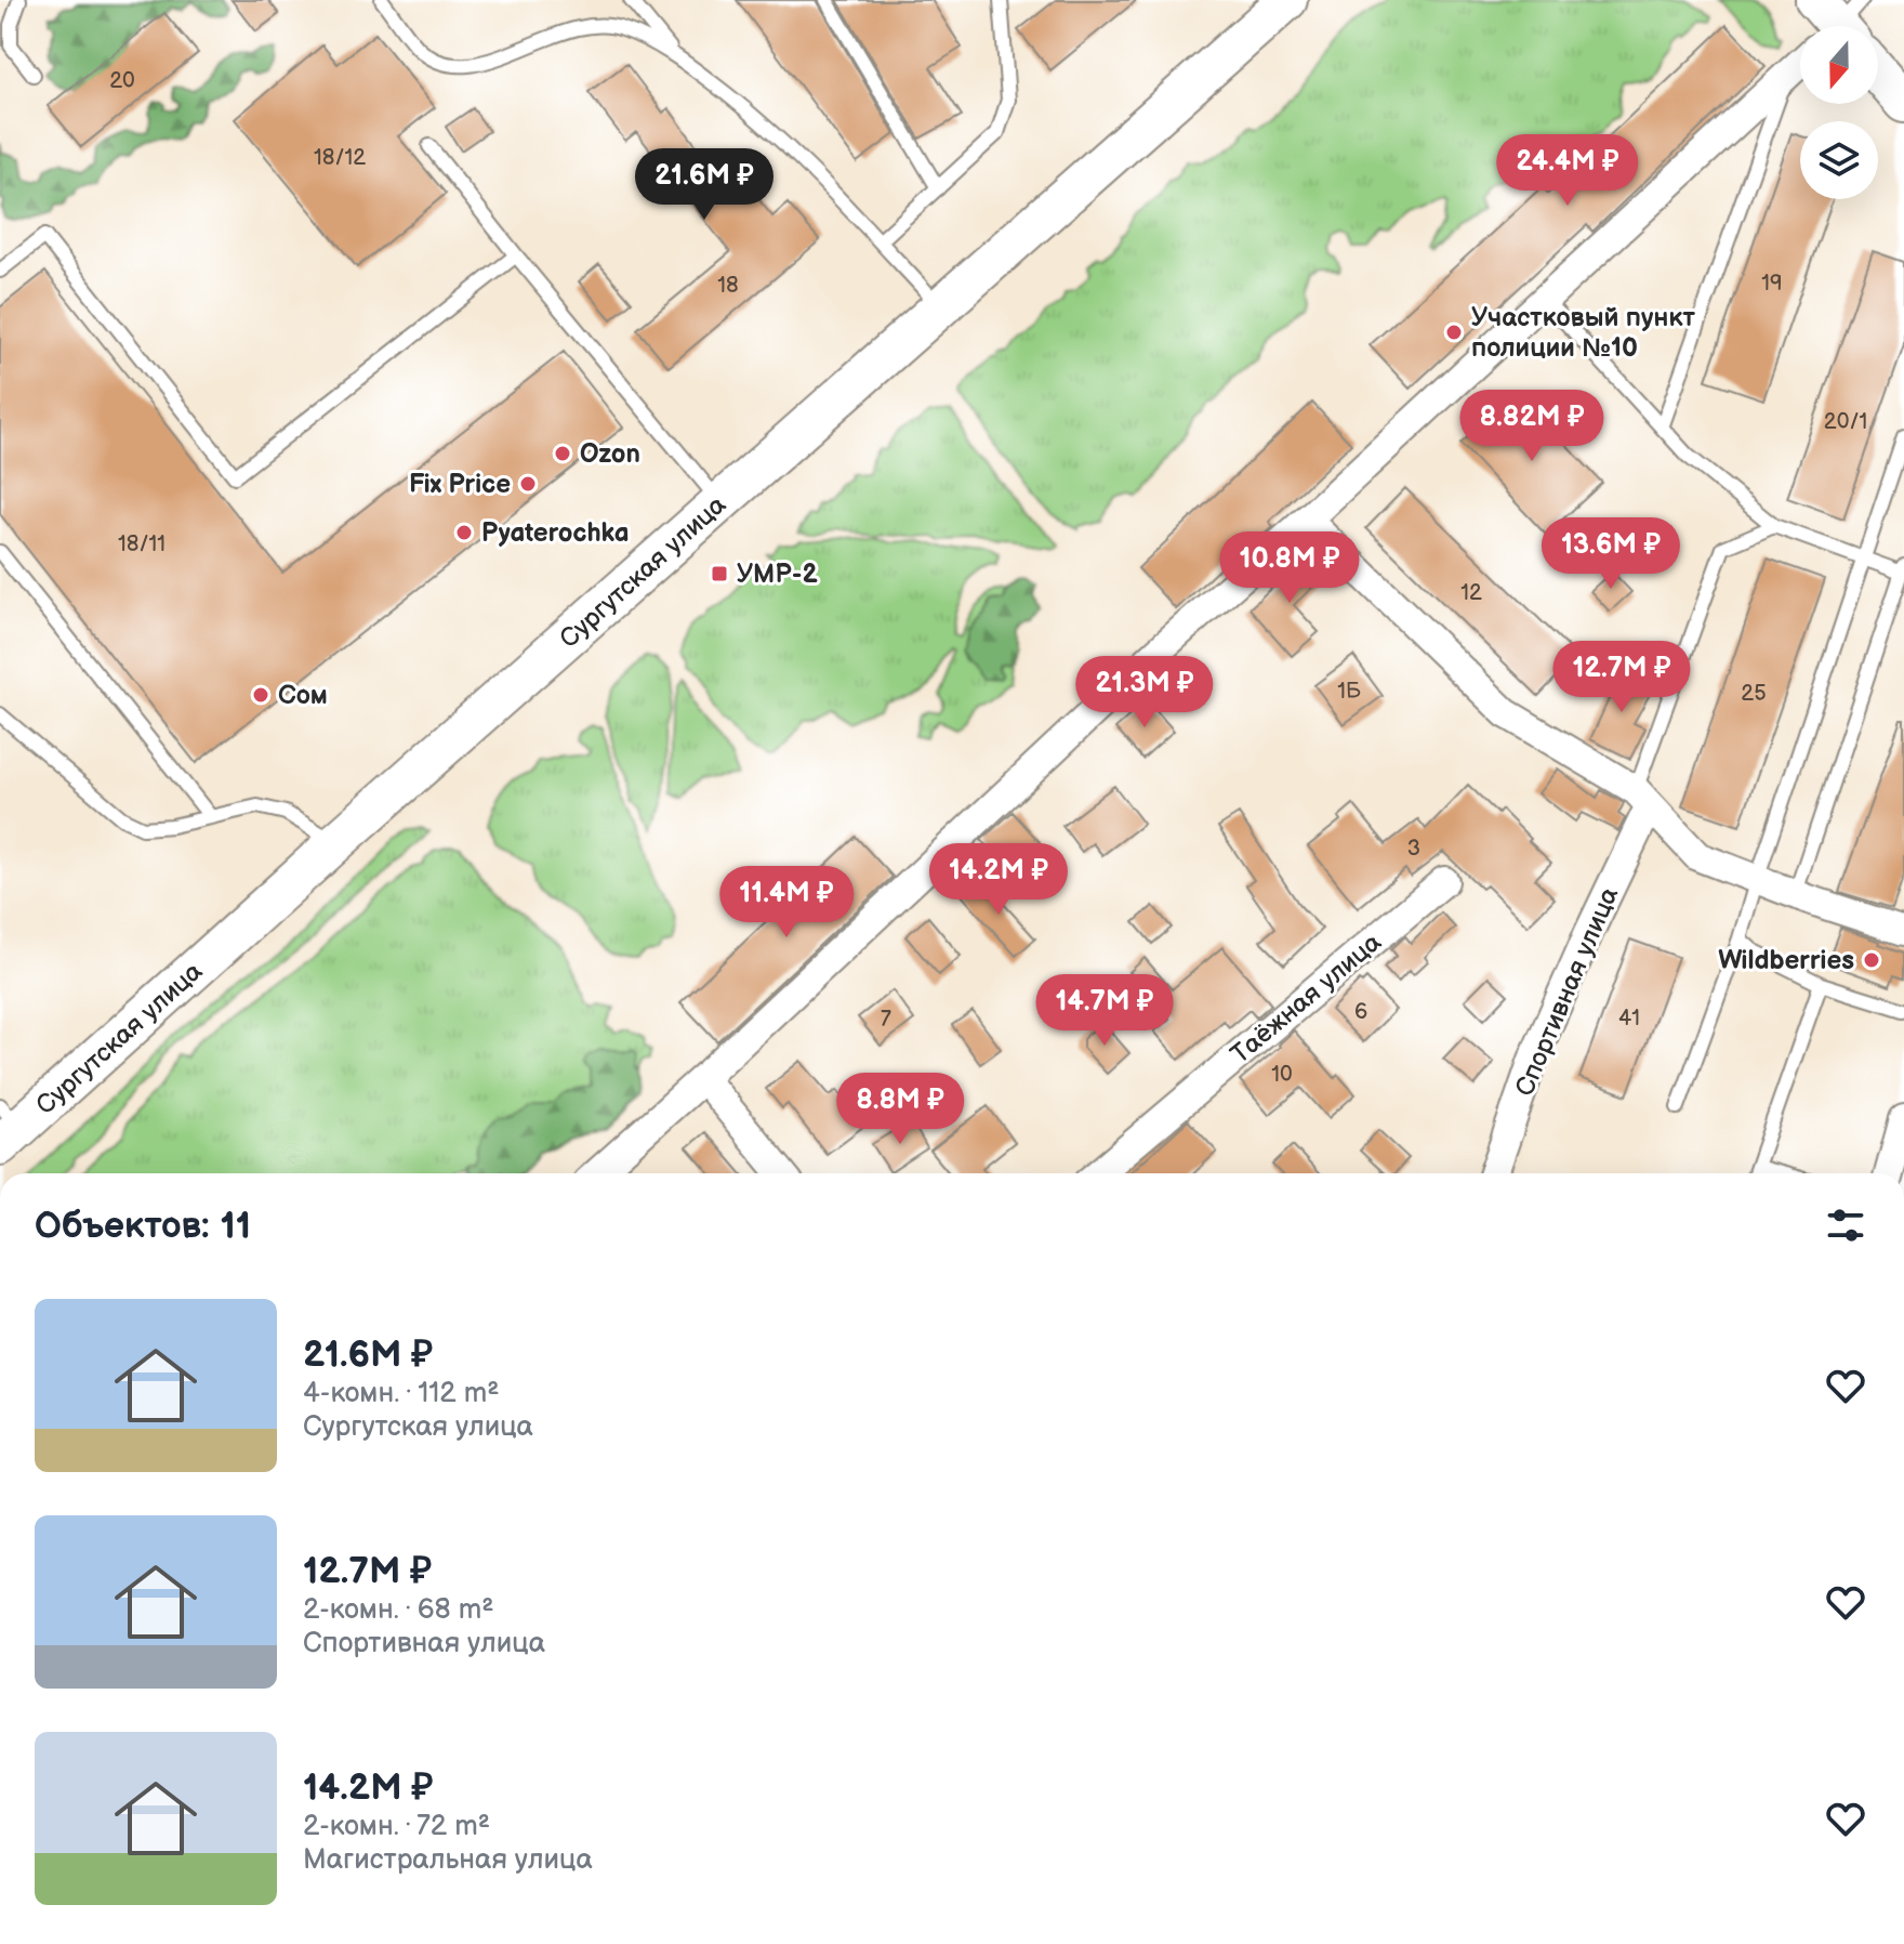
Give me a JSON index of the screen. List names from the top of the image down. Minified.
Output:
{"streets":{"main road":["Сургутская улица"],"street":["Спортивная улица","Таёжная улица"]},"places":{"other":["Участковый пункт полиции №10","Ozon","Fix Price","Pyaterochka","Сом","Wildberries"],"transit":["УМР-2"]},"house_numbers":["20","18/12","19","18","20/1","18/11","12","1Б","25","3","6","41","7","10"],"north":"bottom","page":{"price":["24.4M ₽","21.6M ₽","8.82M ₽","13.6M ₽","10.8M ₽","12.7M ₽","21.3M ₽","14.2M ₽","11.4M ₽","14.7M ₽","8.8M ₽"],"heading":"Объектов: 11","list":[{"name":"21.6M ₽","note":"4-комн. · 112 m² · Сургутская улица"},{"name":"12.7M ₽","note":"2-комн. · 68 m² · Спортивная улица"},{"name":"14.2M ₽","note":"2-комн. · 72 m² · Магистральная улица"}]}}
